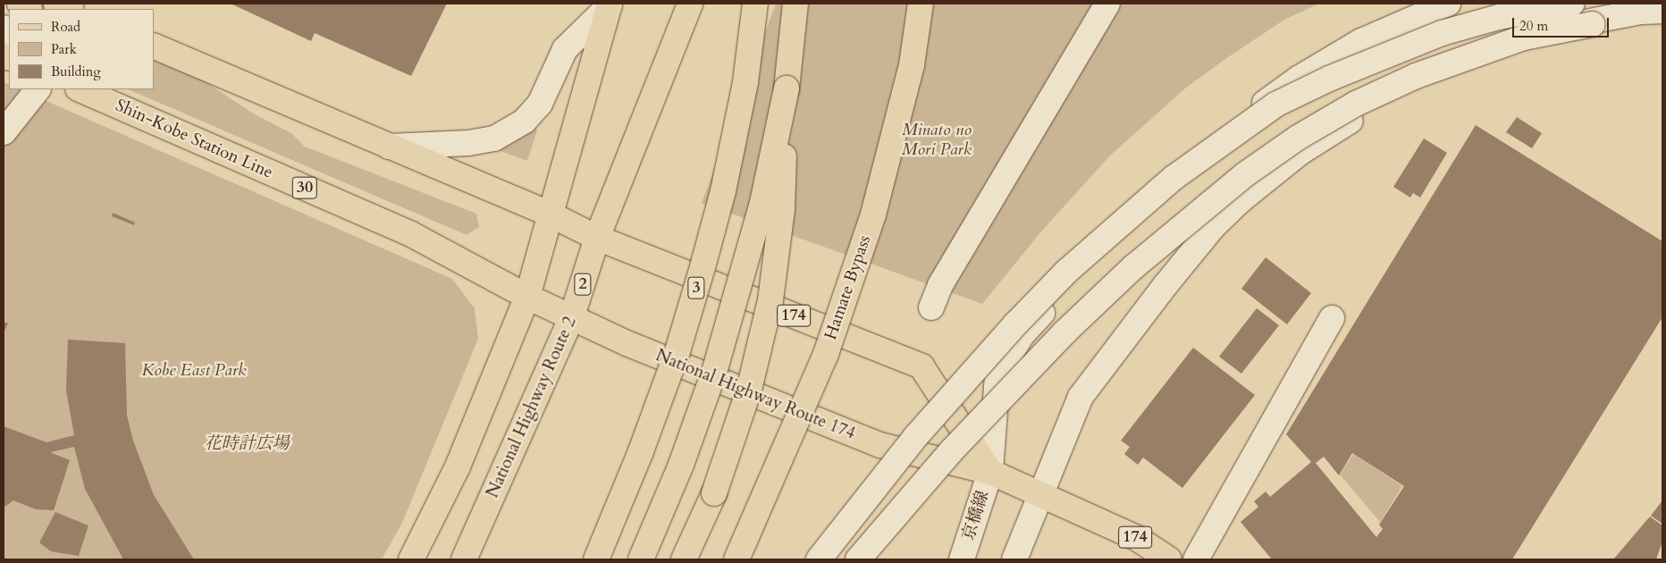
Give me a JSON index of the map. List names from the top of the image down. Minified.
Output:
{"streets":{"main road":["Shin-Kobe Station Line","30","2","3","Hamate Bypass","174","National Highway Route 174","National Highway Route 2"],"street":["京橋線"]},"crossings":[["Shin-Kobe Station Line","National Highway Route 174"],["174","National Highway Route 174"],["174","National Highway Route 2"],["174","京橋線"],["National Highway Route 174","National Highway Route 2"],["National Highway Route 174","京橋線"]],"parks":["Minato no Mori Park","Kobe East Park","花時計広場"],"legend":["Road","Park","Building"],"scale_bar":"20 m"}
